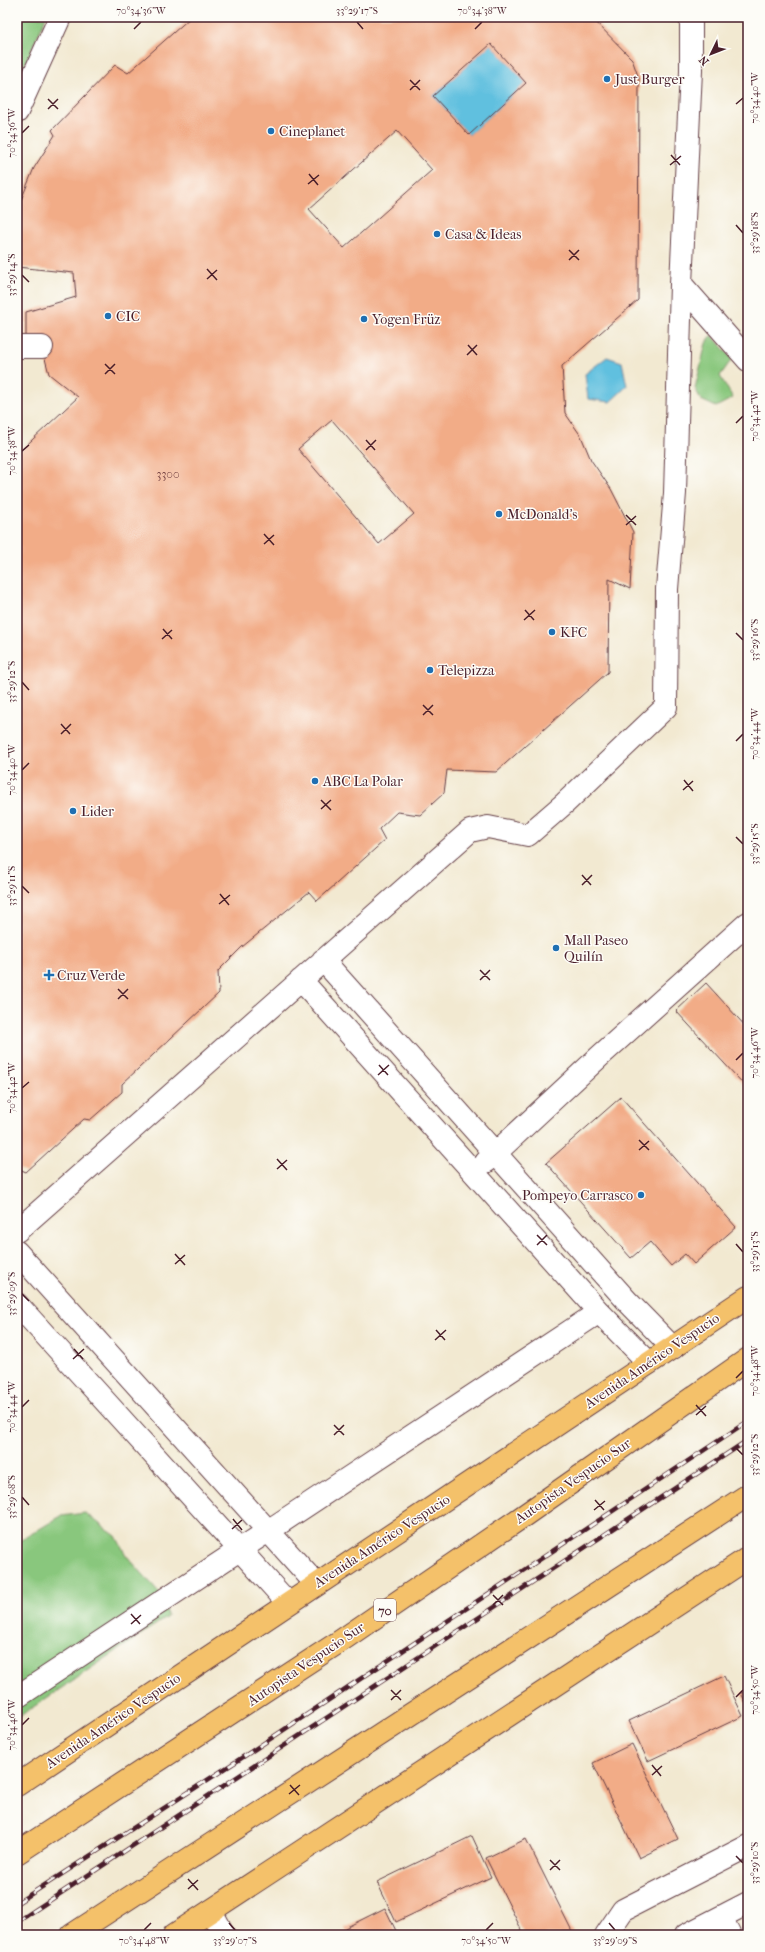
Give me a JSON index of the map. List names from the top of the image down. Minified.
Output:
{"streets":{"main road":["Avenida Américo Vespucio","Autopista Vespucio Sur","70"]},"places":{"other":["Just Burger","Cineplanet","Casa & Ideas","CIC","Yogen Früz","McDonald's","KFC","Telepizza","ABC La Polar","Lider","Mall Paseo Quilín","Pompeyo Carrasco"],"health":["Cruz Verde"]},"house_numbers":["3300"],"north":"bottom left","coordinates":["70°34'36\"W","33°29'17\"S","70°34'38\"W","70°34'40\"W","33°29'18\"S","33°29'14\"S","70°34'42\"W","33°29'16\"S","33°29'12\"S","70°34'44\"W","33°29'15\"S","33°29'11\"S","70°34'46\"W","33°29'13\"S","33°29'09\"S","70°34'48\"W","33°29'08\"S","70°34'50\"W","33°29'10\"S","33°29'07\"S"]}
